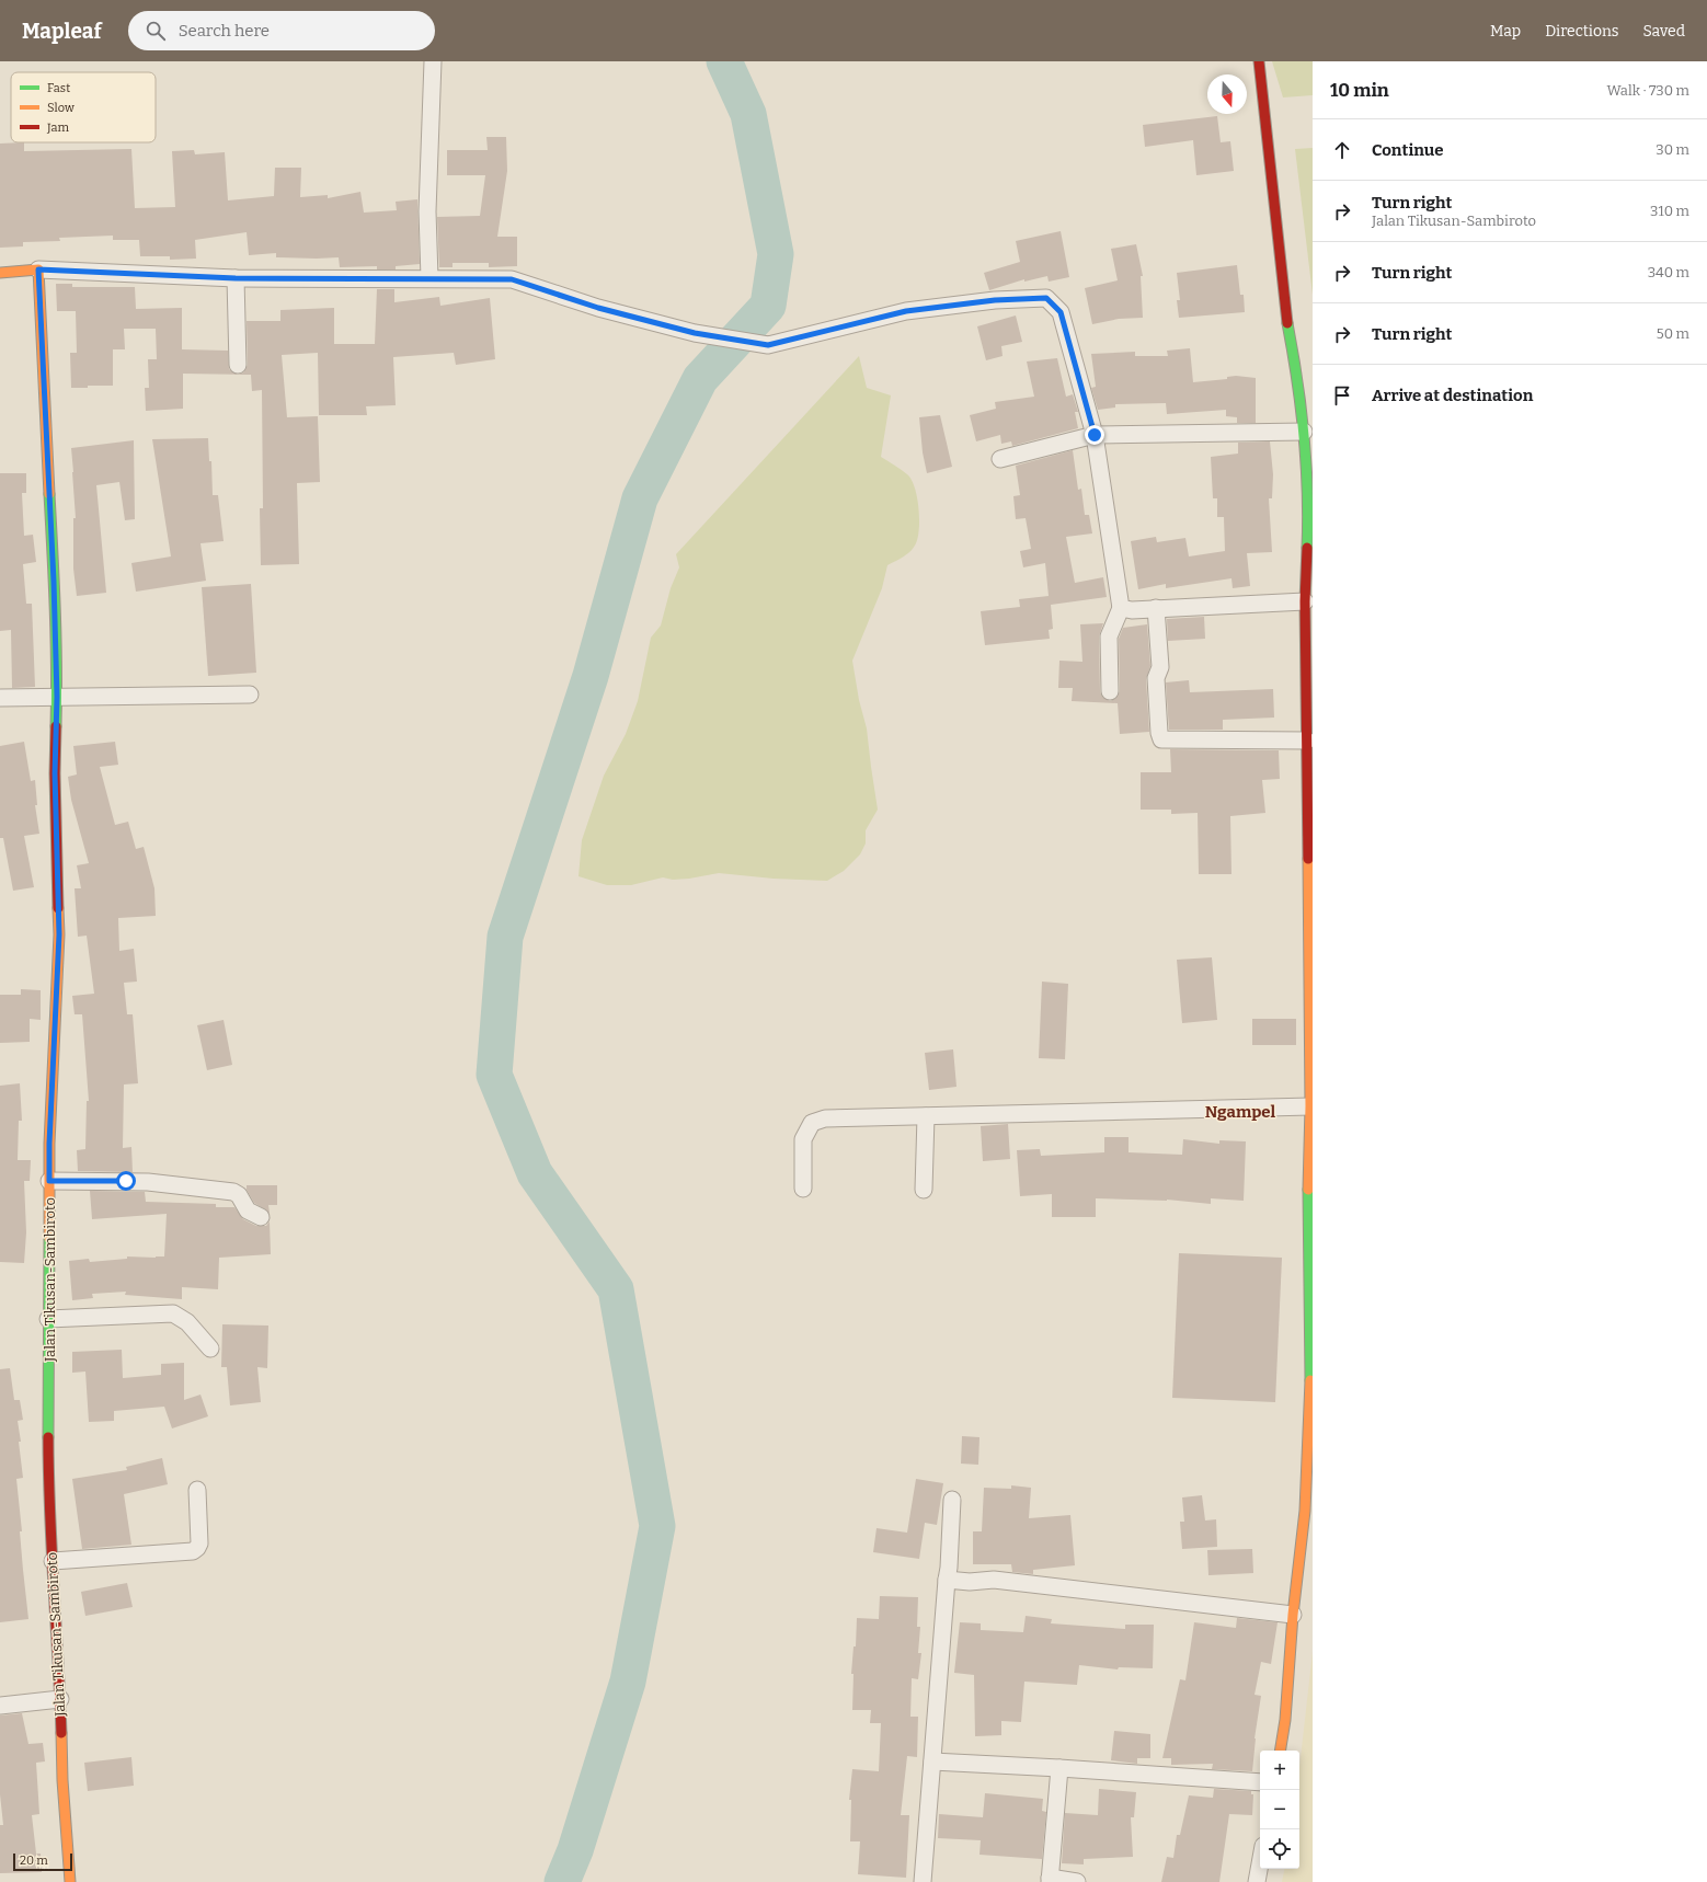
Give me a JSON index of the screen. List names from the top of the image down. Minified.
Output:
{"streets":{"street":["Jalan Tikusan-Sambiroto"]},"districts":["Ngampel"],"legend":["Fast","Slow","Jam"],"scale_bar":"20 m","north":"bottom","page":{"header":"Mapleaf","search":"Search here","nav":["Map","Directions","Saved"],"heading":["10 min","Walk · 730 m"],"list":[["Continue","30 m"],["Turn right","Jalan Tikusan-Sambiroto","310 m"],["Turn right","340 m"],["Turn right","50 m"],"Arrive at destination"],"map_buttons":["+","−"],"scale":"20 m"}}
